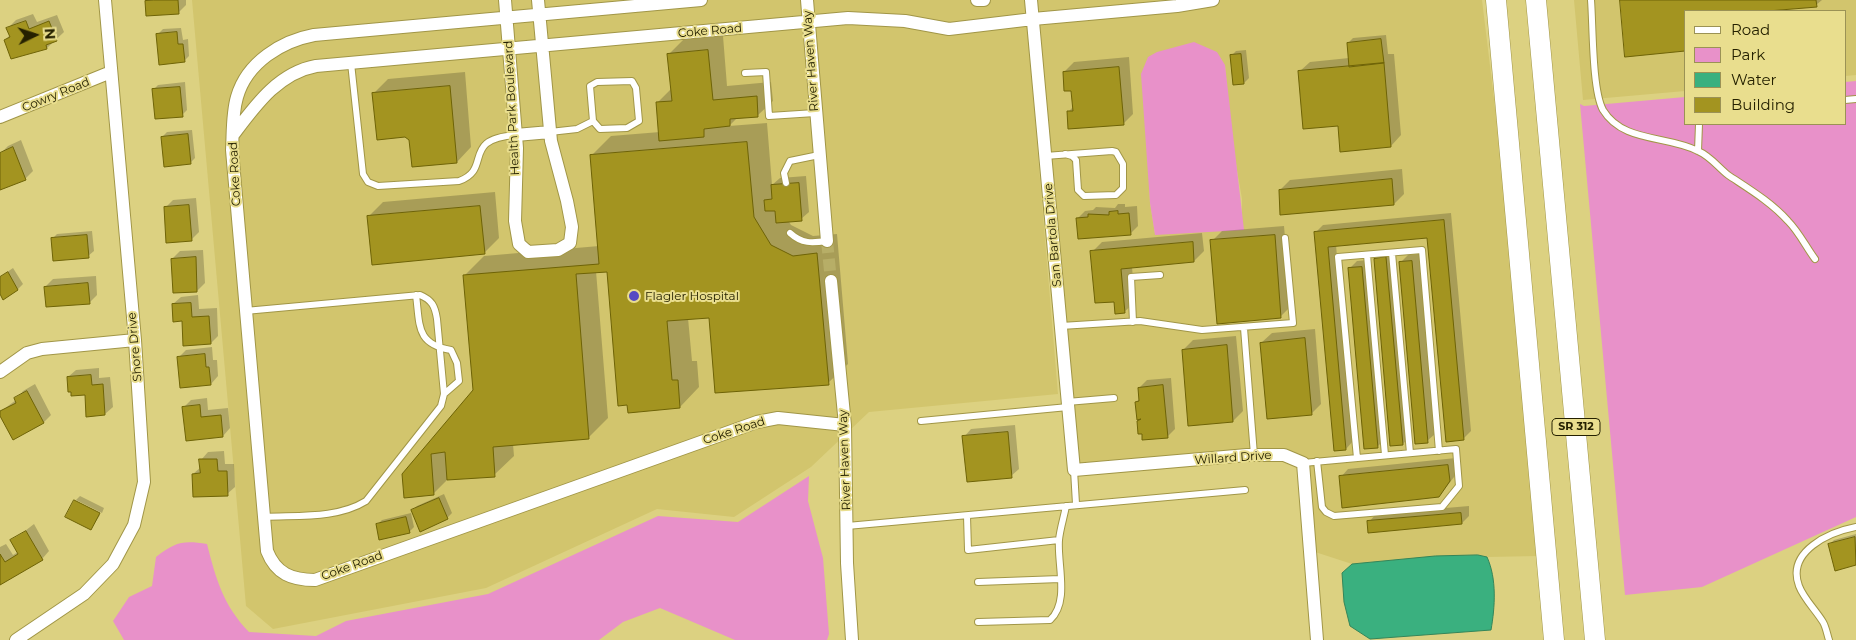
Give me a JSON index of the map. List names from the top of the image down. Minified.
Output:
{"streets":{"main road":["SR 312"],"street":["Coke Road","River Haven Way","Cowry Road","Health Park Boulevard","San Bartola Drive","Shore Drive","Willard Drive"]},"crossings":[["Coke Road","River Haven Way"],["Coke Road","Health Park Boulevard"],["Coke Road","San Bartola Drive"],["Cowry Road","Shore Drive"],["San Bartola Drive","Willard Drive"]],"places":["Flagler Hospital"],"legend":["Road","Park","Water","Building"],"north":"right"}
